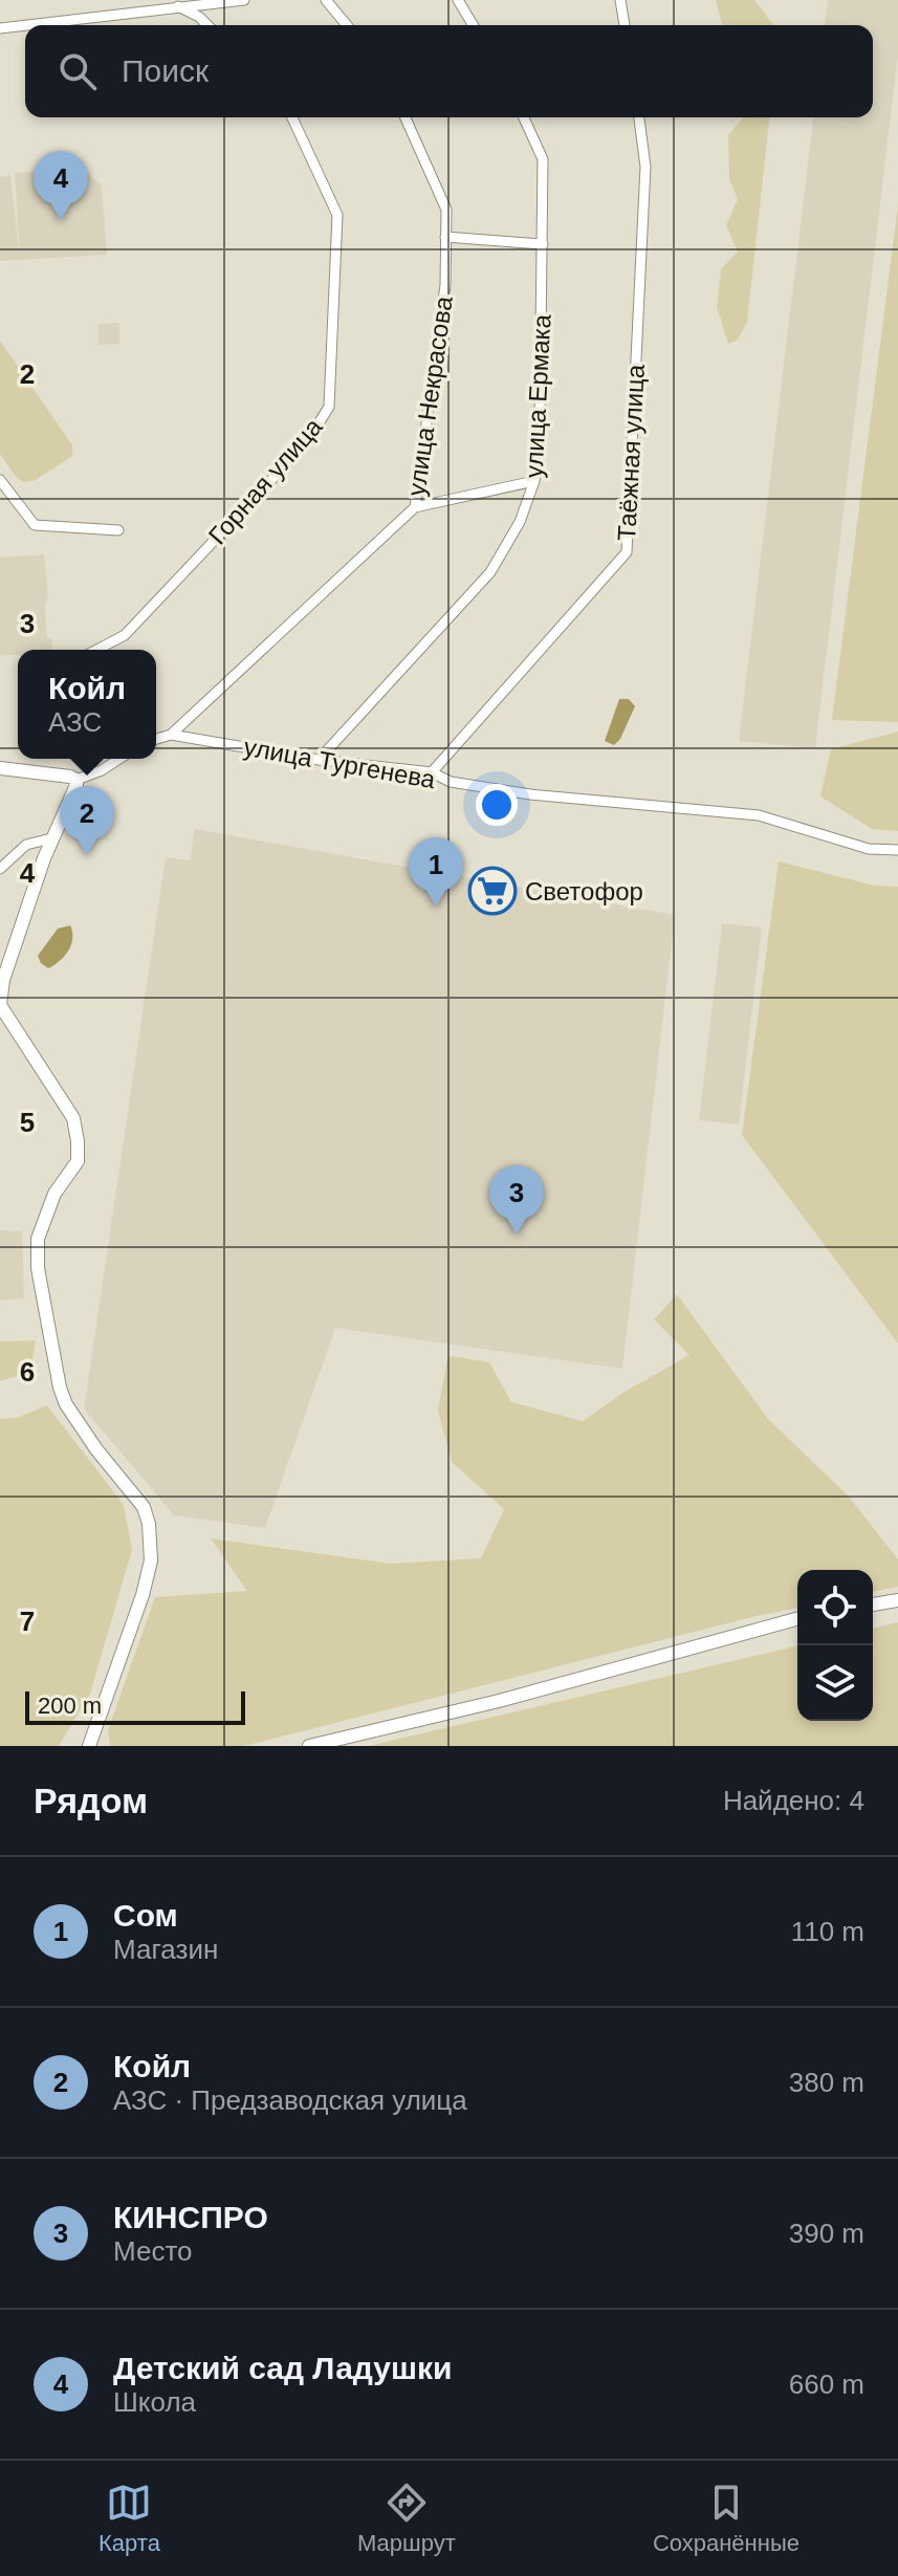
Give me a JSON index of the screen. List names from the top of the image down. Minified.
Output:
{"streets":{"street":["улица Некрасова","улица Ермака","Таёжная улица","Горная улица","улица Тургенева"]},"crossings":[["улица Некрасова","улица Тургенева"],["улица Ермака","улица Тургенева"],["Таёжная улица","улица Тургенева"]],"places":{"supermarket":["Светофор"]},"scale_bar":"200 m","page":{"search":"Поиск","pins":["4","2","1","3"],"popup":["Койл","АЗС"],"scale":"200 m","heading":["Рядом","Найдено: 4"],"list":[{"mark":"1","name":"Сом","note":"Магазин","value":"110 m"},{"mark":"2","name":"Койл","note":"АЗС · Предзаводская улица","value":"380 m"},{"mark":"3","name":"КИНСПРО","note":"Место","value":"390 m"},{"mark":"4","name":"Детский сад Ладушки","note":"Школа","value":"660 m"}],"nav":["Карта","Маршрут","Сохранённые"]},"grid":{"rows":["2","3","4","5","6","7"]}}
